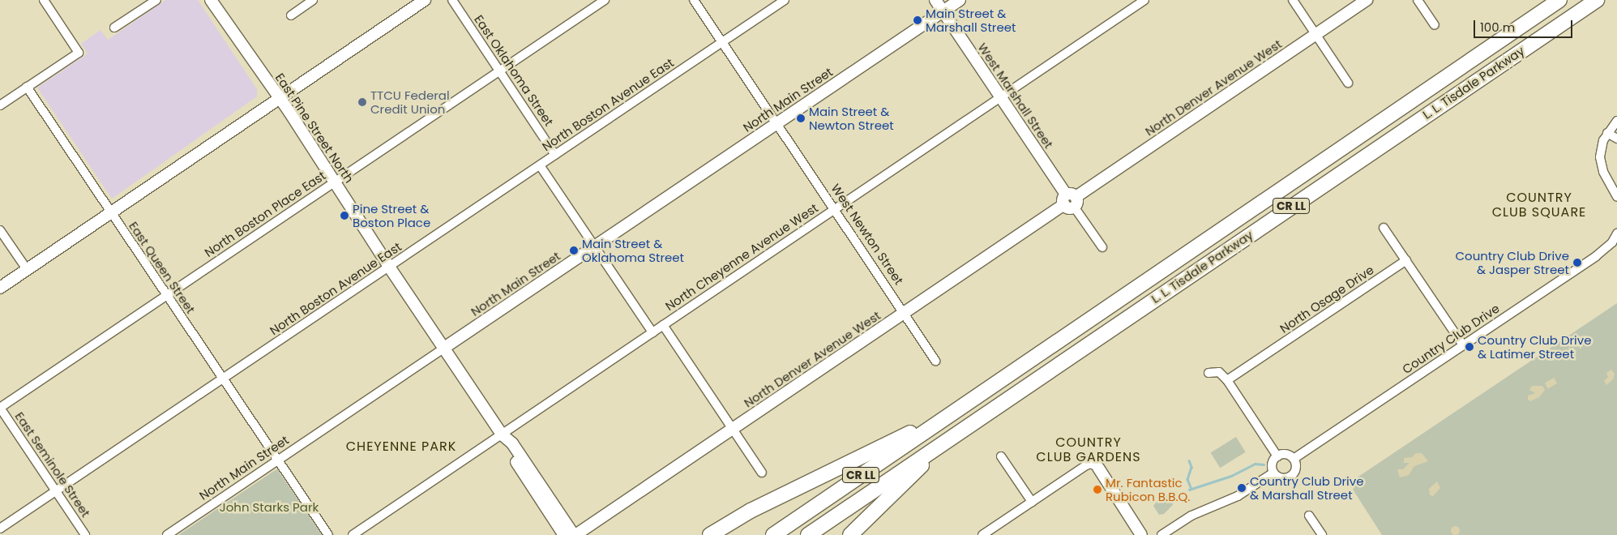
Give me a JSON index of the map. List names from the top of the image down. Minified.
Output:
{"streets":{"highway":["L. L. Tisdale Parkway","CR LL"],"street":["East Oklahoma Street","North Denver Avenue West","West Marshall Street","North Main Street","North Boston Avenue East","East Pine Street North","North Boston Place East","West Newton Street","North Cheyenne Avenue West","East Queen Street","North Osage Drive","Country Club Drive","East Seminole Street"]},"crossings":[["East Oklahoma Street","North Boston Avenue East"],["East Oklahoma Street","North Boston Place East"],["North Denver Avenue West","West Marshall Street"],["North Denver Avenue West","East Pine Street North"],["North Denver Avenue West","West Newton Street"],["West Marshall Street","North Main Street"],["West Marshall Street","North Cheyenne Avenue West"],["North Main Street","East Pine Street North"],["North Main Street","West Newton Street"],["North Main Street","East Queen Street"],["North Boston Avenue East","East Pine Street North"],["North Boston Avenue East","West Newton Street"],["North Boston Avenue East","East Queen Street"],["North Boston Avenue East","East Seminole Street"],["East Pine Street North","North Boston Place East"],["East Pine Street North","North Cheyenne Avenue West"],["North Boston Place East","East Queen Street"],["North Boston Place East","East Seminole Street"],["West Newton Street","North Cheyenne Avenue West"]],"districts":["COUNTRY CLUB SQUARE","COUNTRY CLUB GARDENS","CHEYENNE PARK"],"parks":["John Starks Park"],"places":["Main Street & Marshall Street","TTCU Federal Credit Union","Main Street & Newton Street","Pine Street & Boston Place","Main Street & Oklahoma Street","Country Club Drive & Jasper Street","Country Club Drive & Latimer Street","Country Club Drive & Marshall Street","Mr. Fantastic Rubicon B.B.Q."],"scale_bar":"100 m"}
